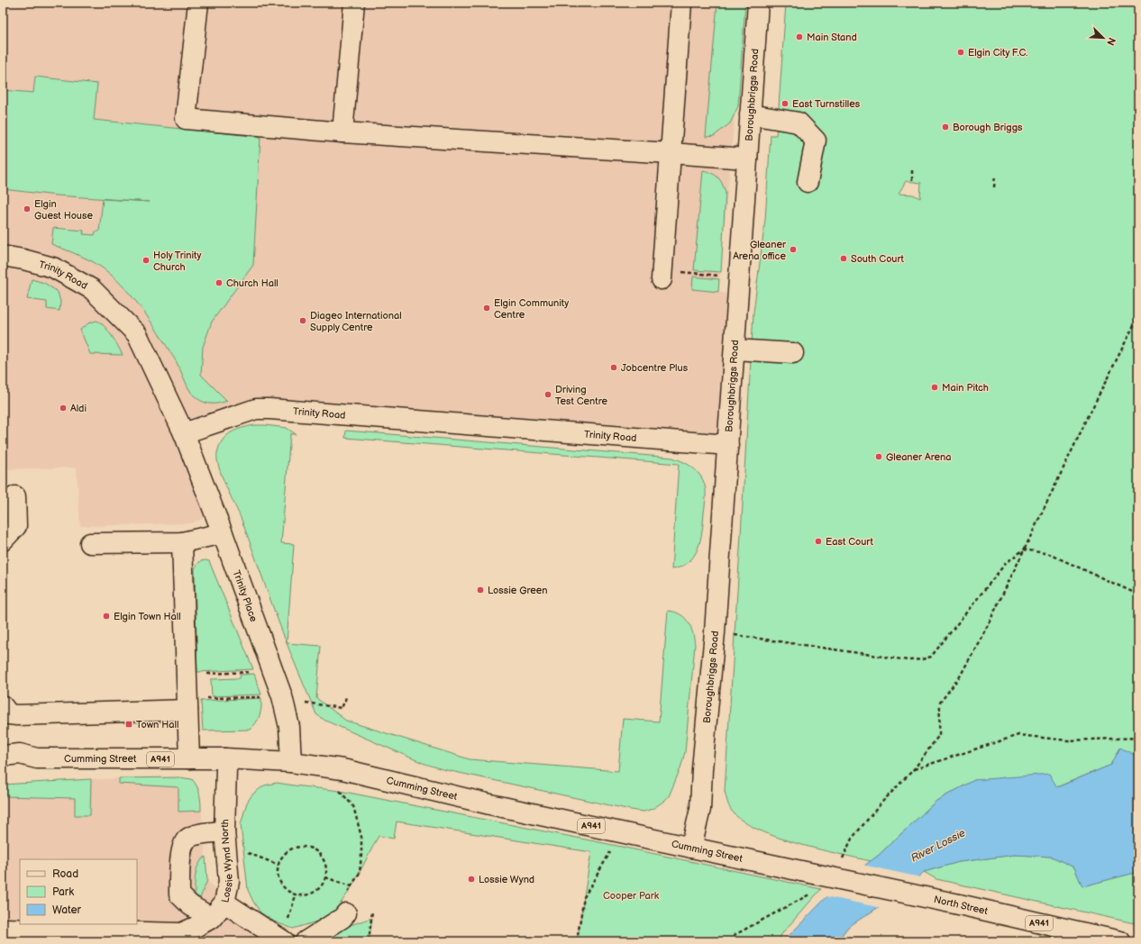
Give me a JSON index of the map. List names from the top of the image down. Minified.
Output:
{"streets":{"street":["Boroughbriggs Road","Trinity Road","Trinity Place","Cumming Street","A941","Lossie Wynd North","North Street"]},"crossings":[["Boroughbriggs Road","Trinity Road"],["Boroughbriggs Road","Cumming Street"],["Trinity Road","Trinity Place"],["Trinity Place","Cumming Street"],["Cumming Street","Lossie Wynd North"],["Cumming Street","North Street"]],"water":["River Lossie"],"parks":["Cooper Park"],"places":{"other":["Main Stand","Elgin City F.C.","East Turnstilles","Borough Briggs","Elgin Guest House","Gleaner Arena office","South Court","Holy Trinity Church","Church Hall","Elgin Community Centre","Diageo International Supply Centre","Jobcentre Plus","Main Pitch","Driving Test Centre","Aldi","Gleaner Arena","East Court","Lossie Green","Elgin Town Hall","Lossie Wynd"],"transit":["Town Hall"]},"legend":["Road","Park","Water"],"north":"bottom right"}
